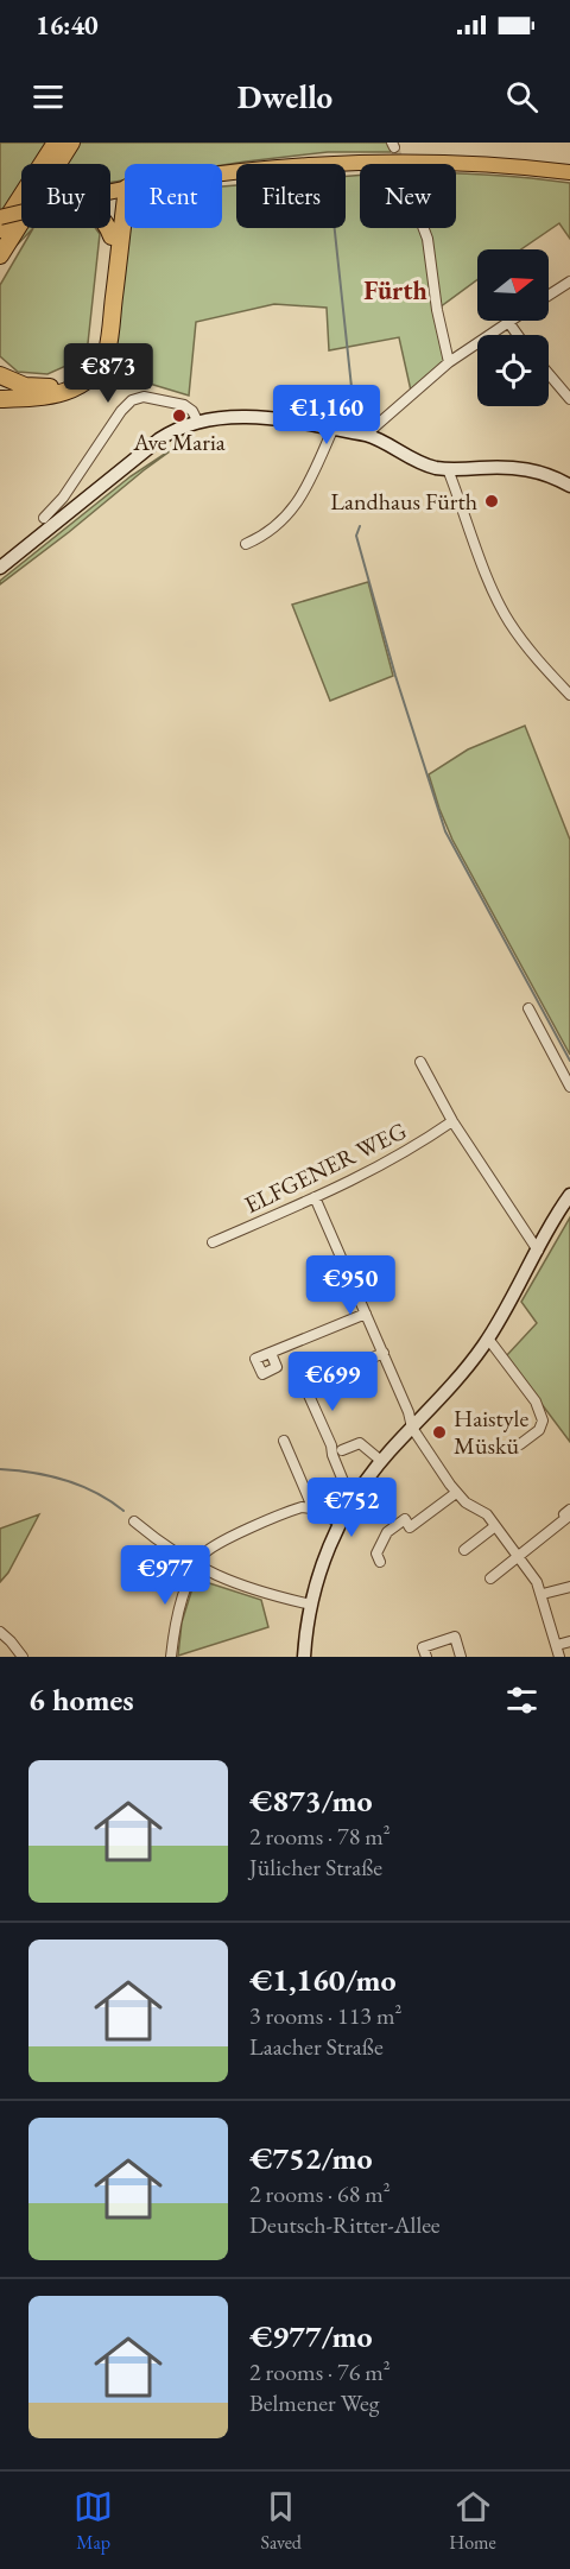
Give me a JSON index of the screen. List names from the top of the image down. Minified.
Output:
{"streets":{"street":["ELFGENER WEG"]},"districts":["Fürth"],"places":["Ave Maria","Landhaus Fürth","Haistyle Müskü"],"north":"right","page":{"status":"16:40","header":"Dwello","chip":["Buy","Rent","Filters","New"],"price":["€873","€1,160","€950","€699","€752","€977"],"heading":"6 homes","list":[{"name":"€873/mo","note":"2 rooms · 78 m² · Jülicher Straße"},{"name":"€1,160/mo","note":"3 rooms · 113 m² · Laacher Straße"},{"name":"€752/mo","note":"2 rooms · 68 m² · Deutsch-Ritter-Allee"},{"name":"€977/mo","note":"2 rooms · 76 m² · Belmener Weg"}],"tabs":["Map","Saved","Home"]}}
